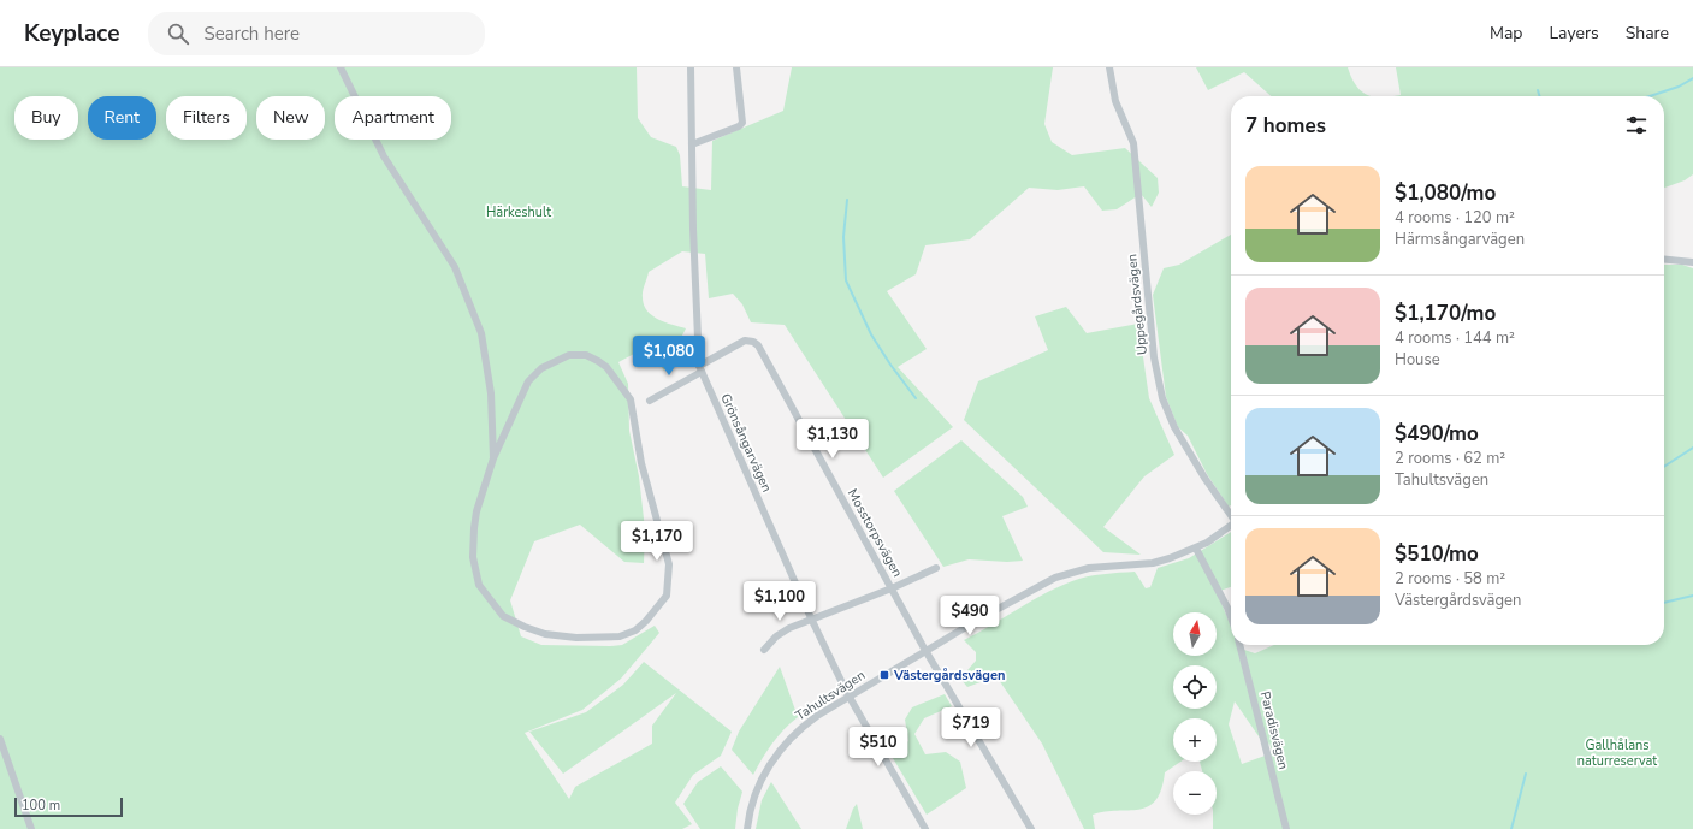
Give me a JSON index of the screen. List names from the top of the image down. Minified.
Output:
{"streets":{"street":["Uppegårdsvägen","Grönsångarvägen","Mosstorpsvägen","Tahultsvägen","Paradisvägen"]},"crossings":[["Grönsångarvägen","Mosstorpsvägen"],["Grönsångarvägen","Tahultsvägen"],["Mosstorpsvägen","Tahultsvägen"]],"parks":["Härkeshult","Gallhålans naturreservat"],"places":{"transit":["Västergårdsvägen"]},"scale_bar":"100 m","north":"top","page":{"header":"Keyplace","search":"Search here","nav":["Map","Layers","Share"],"chip":["Buy","Rent","Filters","New","Apartment"],"heading":"7 homes","list":[{"name":"$1,080/mo","note":"4 rooms · 120 m² · Härmsångarvägen"},{"name":"$1,170/mo","note":"4 rooms · 144 m² · House"},{"name":"$490/mo","note":"2 rooms · 62 m² · Tahultsvägen"},{"name":"$510/mo","note":"2 rooms · 58 m² · Västergårdsvägen"}],"price":["$1,080","$1,130","$1,170","$1,100","$490","$719","$510"],"map_buttons":["+","−"],"scale":"100 m"}}
